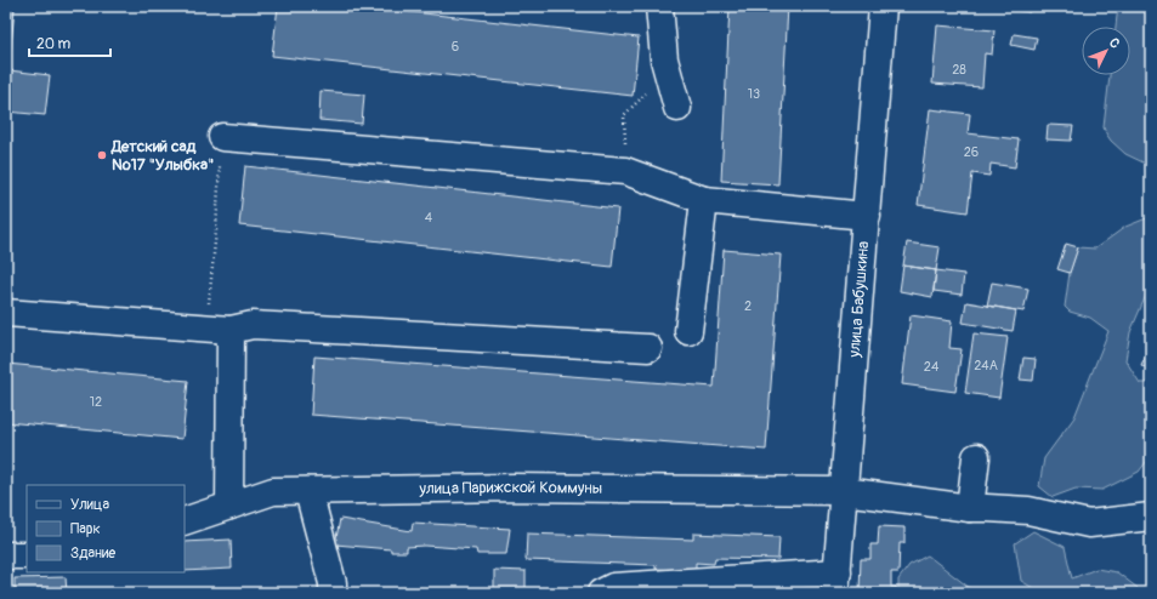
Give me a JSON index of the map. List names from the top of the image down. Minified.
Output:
{"streets":{"street":["улица Бабушкина","улица Парижской Коммуны"]},"crossings":[["улица Бабушкина","улица Парижской Коммуны"]],"places":["Детский сад №17 \"Улыбка\""],"house_numbers":["6","28","13","26","4","2","24А","24","12"],"legend":["Улица","Парк","Здание"],"scale_bar":"20 m","north":"top right"}
